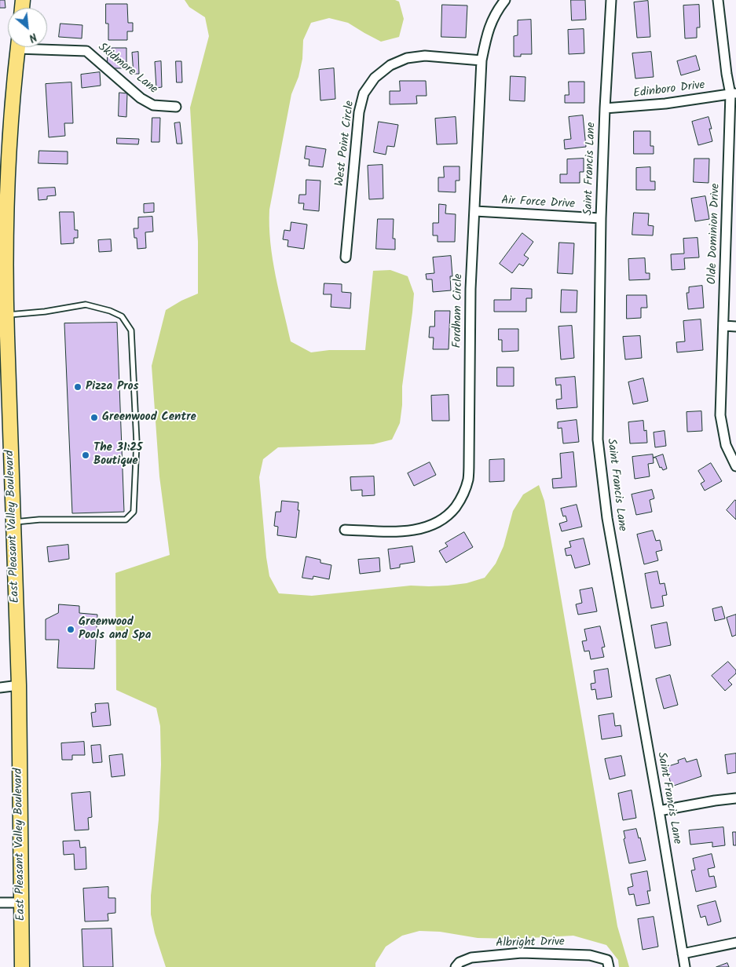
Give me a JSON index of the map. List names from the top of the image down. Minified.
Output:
{"streets":{"main road":["East Pleasant Valley Boulevard"],"street":["Skidmore Lane","Edinboro Drive","West Point Circle","Saint Francis Lane","Air Force Drive","Olde Dominion Drive","Fordham Circle","Albright Drive"]},"crossings":[["Edinboro Drive","Saint Francis Lane"],["Edinboro Drive","Olde Dominion Drive"],["West Point Circle","Fordham Circle"],["Saint Francis Lane","Air Force Drive"],["Air Force Drive","Fordham Circle"]],"places":["Pizza Pros","Greenwood Centre","The 31:25 Boutique","Greenwood Pools and Spa"],"north":"bottom right"}
